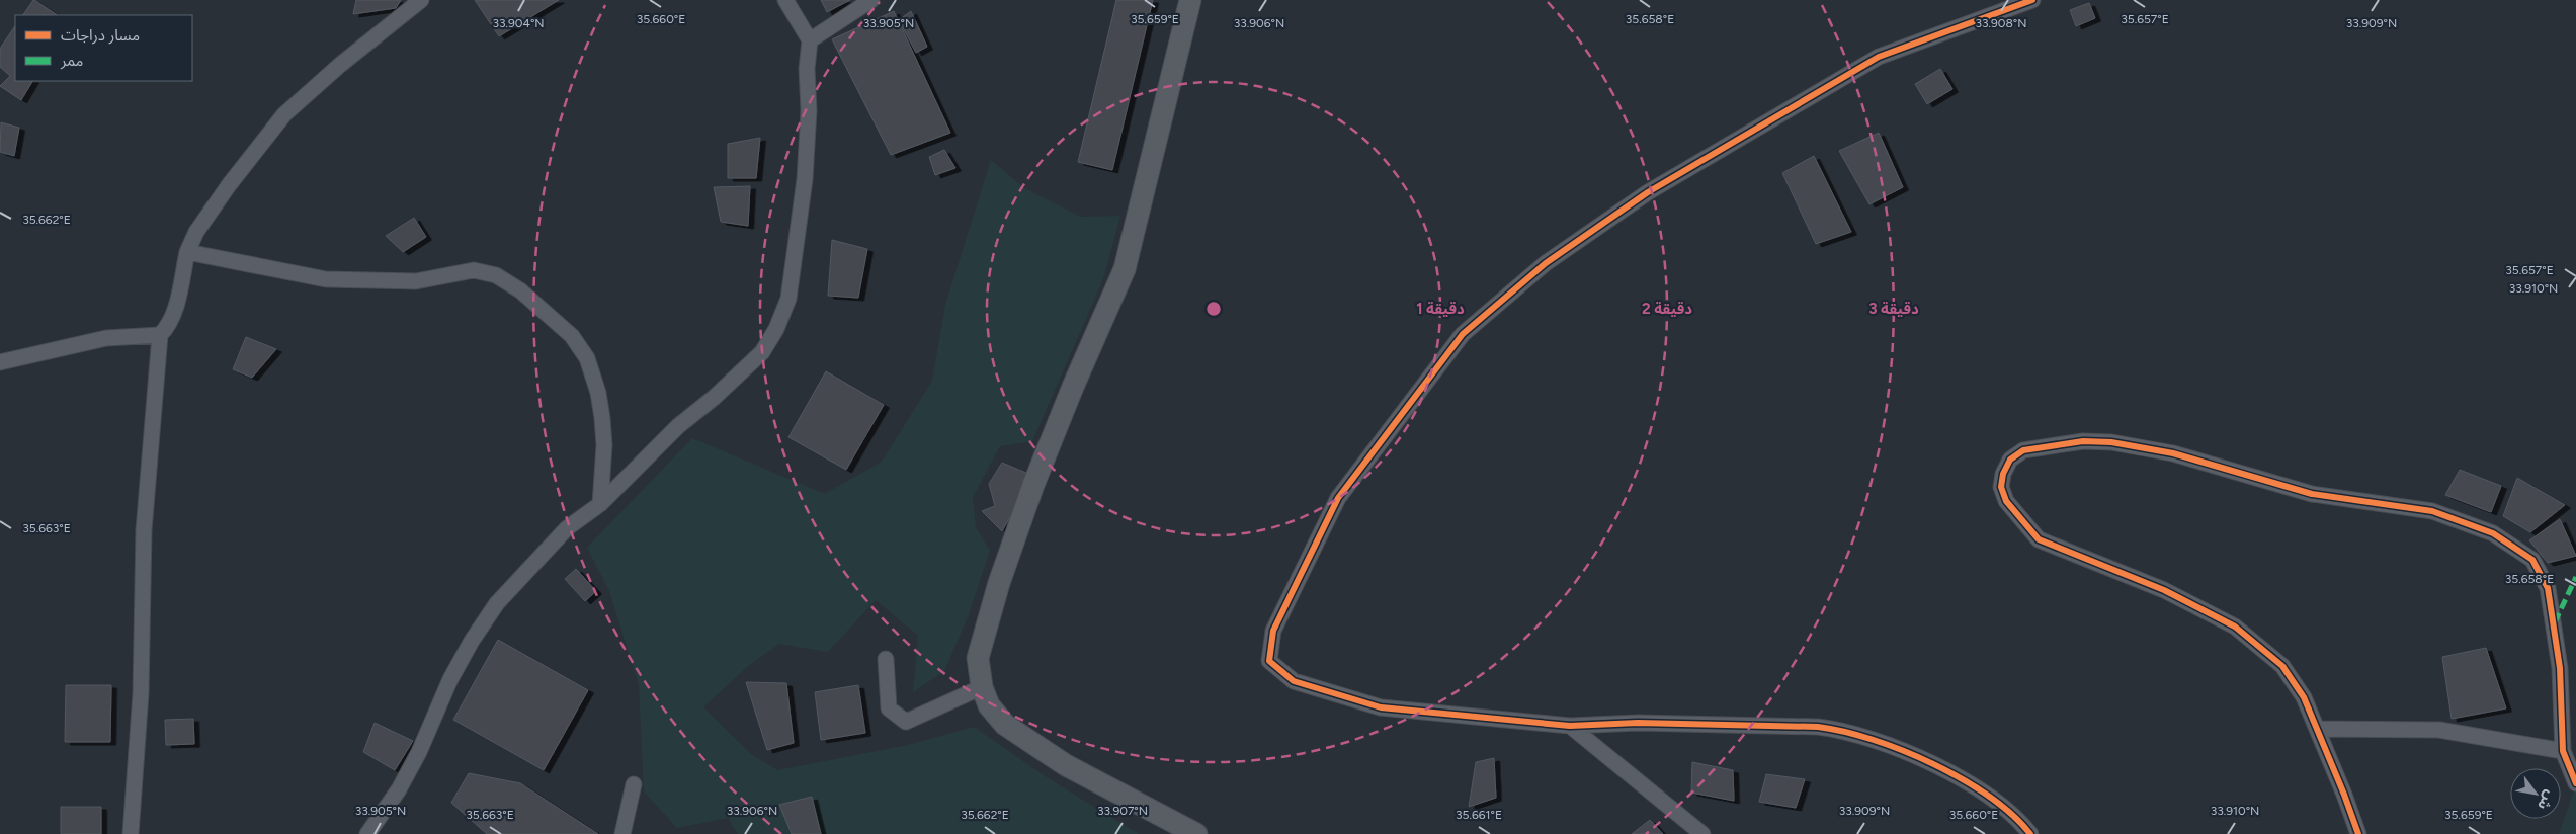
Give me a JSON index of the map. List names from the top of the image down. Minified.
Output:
{"legend":["مسار دراجات","ممر"],"north":"bottom right","coordinates":["35.660°E","35.659°E","35.658°E","35.657°E","33.904°N","33.905°N","33.906°N","33.908°N","33.909°N","35.662°E","33.910°N","35.663°E","33.907°N","35.661°E"],"rings":["1 دقيقة","2 دقيقة","3 دقيقة"]}
